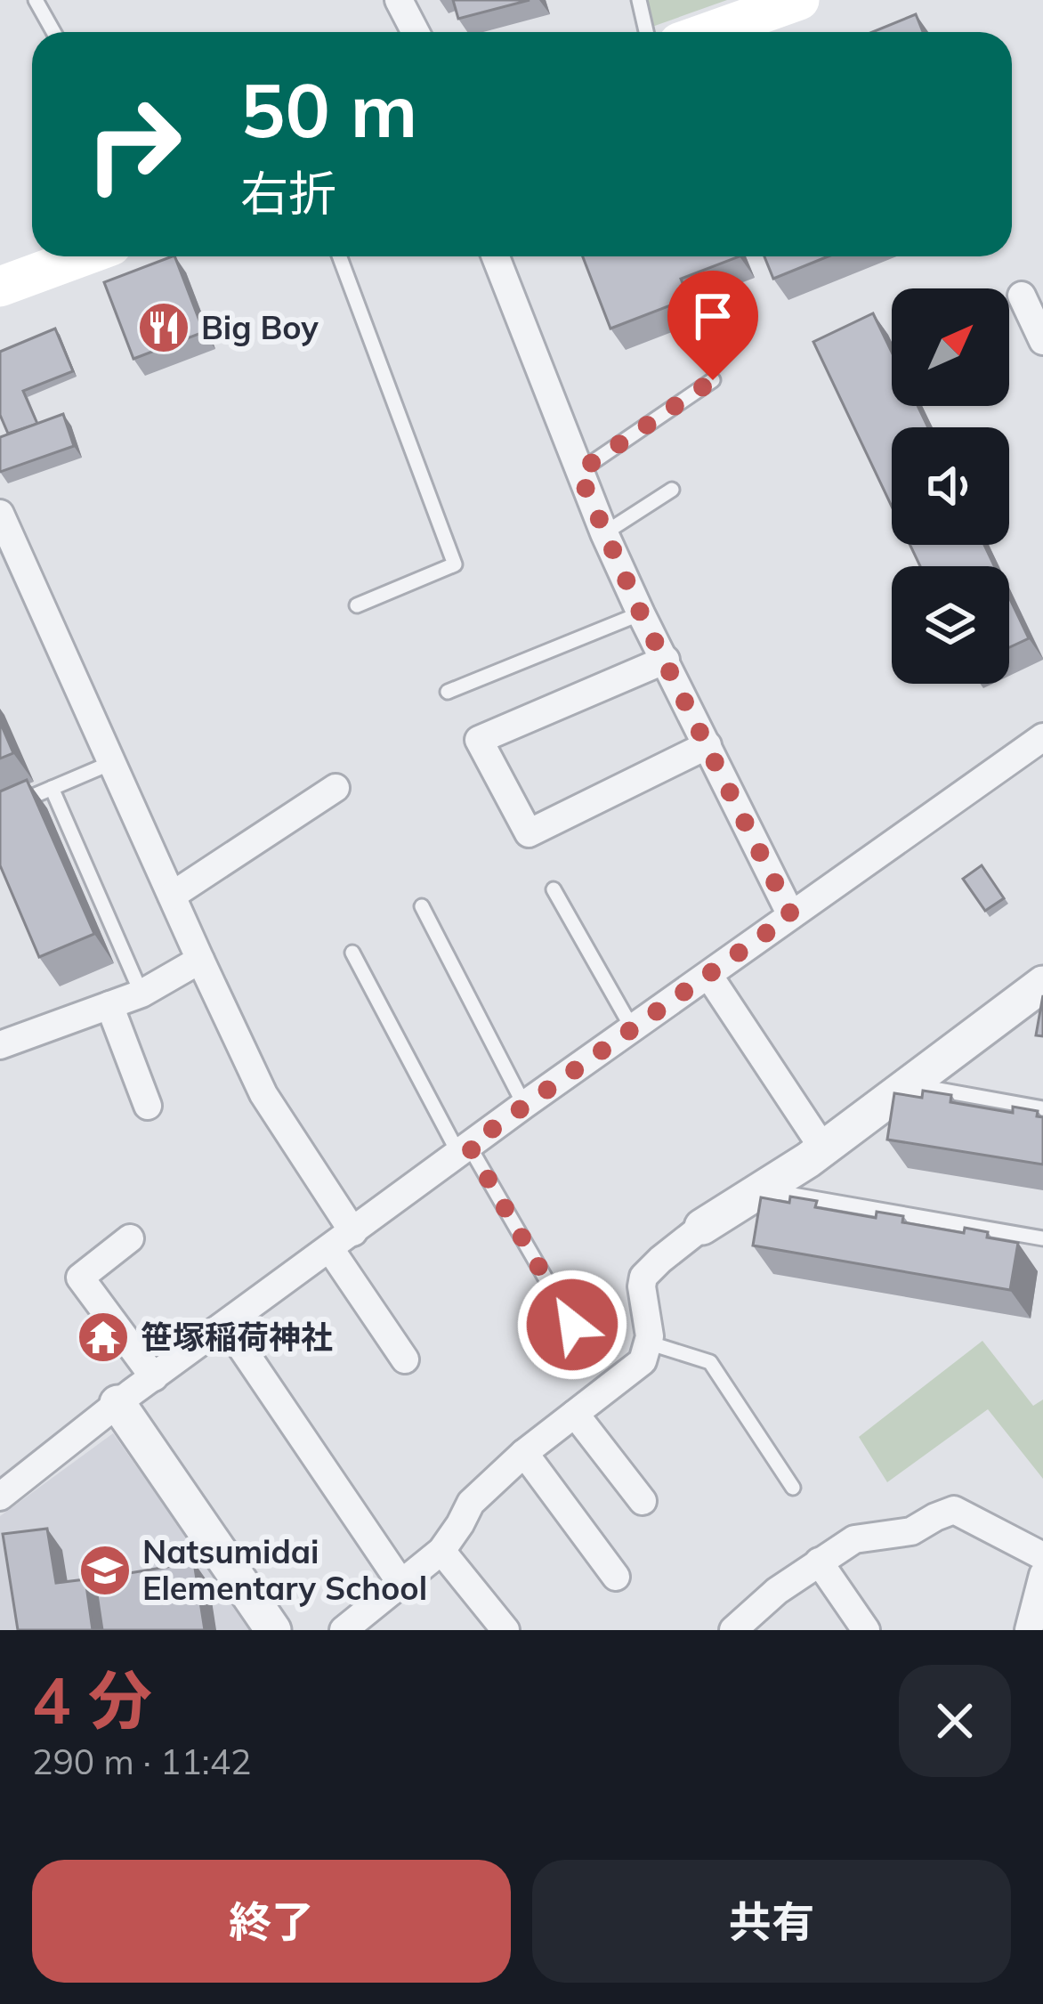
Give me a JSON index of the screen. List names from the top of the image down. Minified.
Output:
{"places":{"restaurant":["Big Boy"],"temple":["笹塚稲荷神社"],"school or university":["Natsumidai Elementary School"]},"north":"top right","page":{"turn":["50 m","右折"],"heading":["4 分","290 m · 11:42"],"buttons":["終了","共有"]}}
